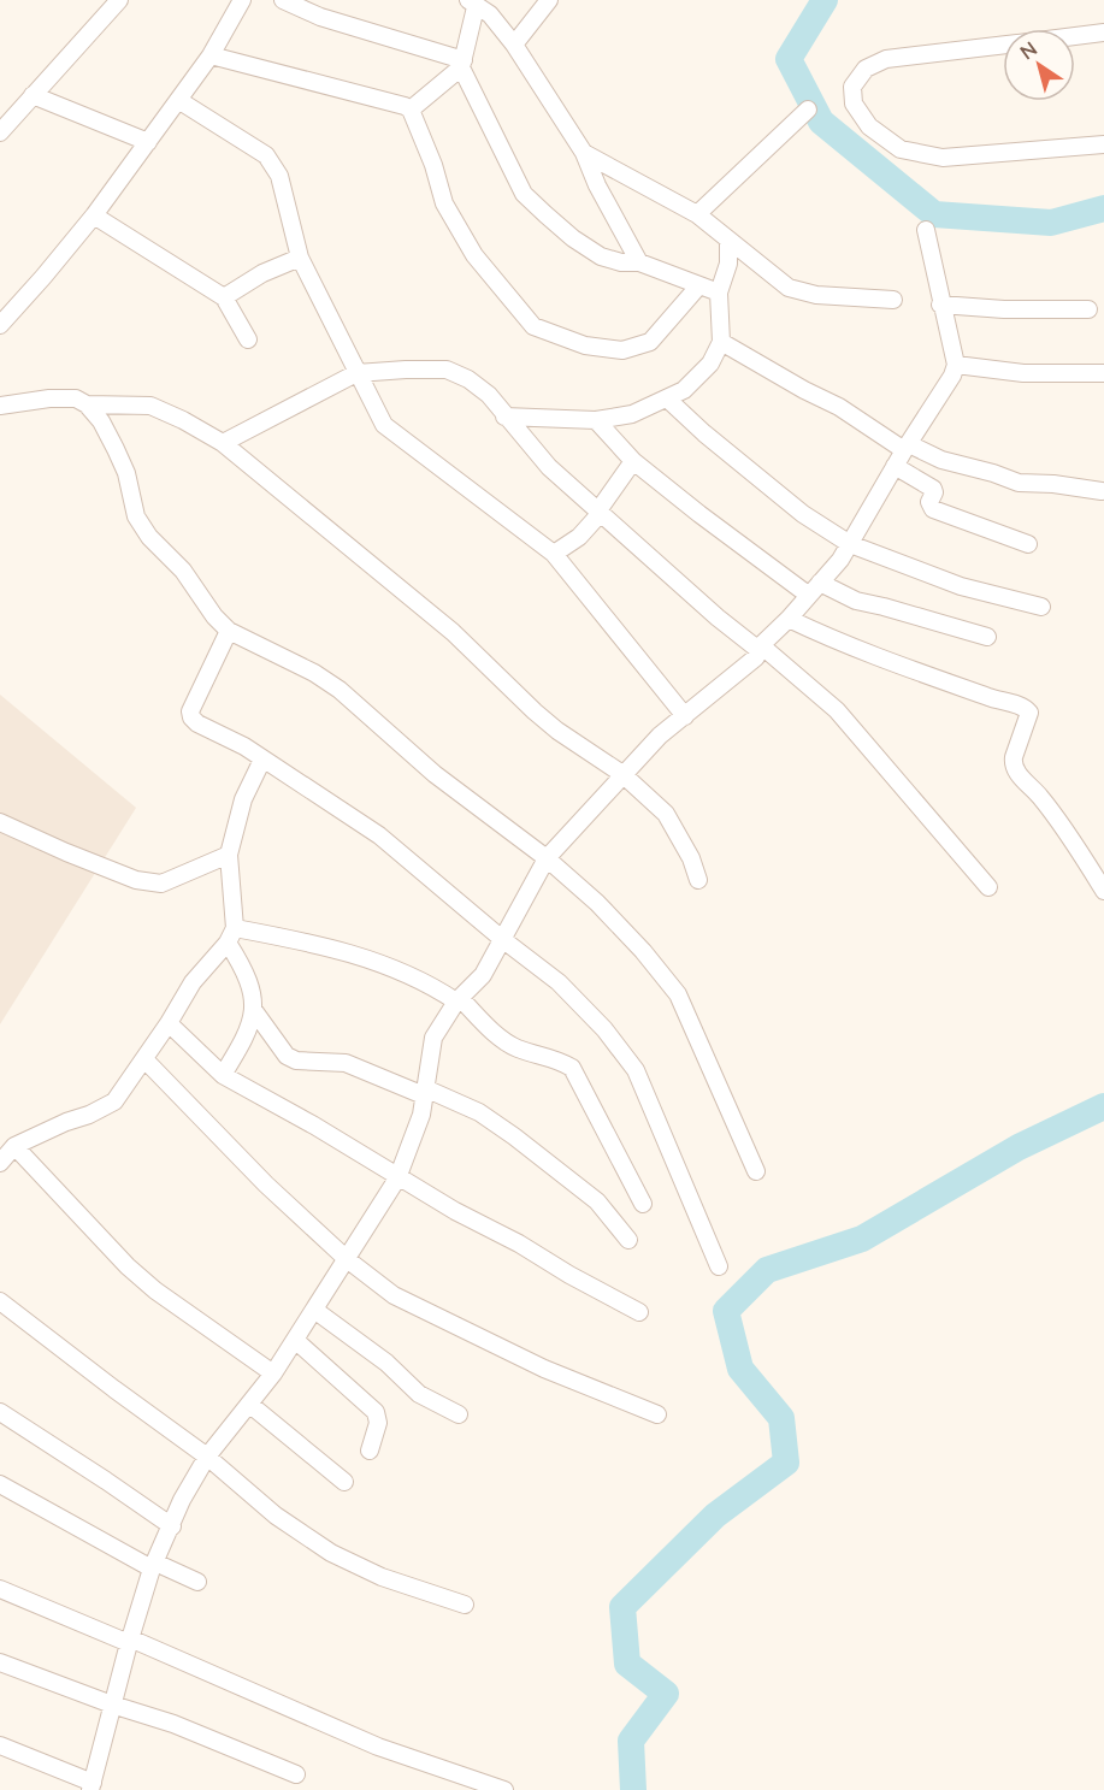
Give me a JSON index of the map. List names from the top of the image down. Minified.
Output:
{"north":"top left"}
